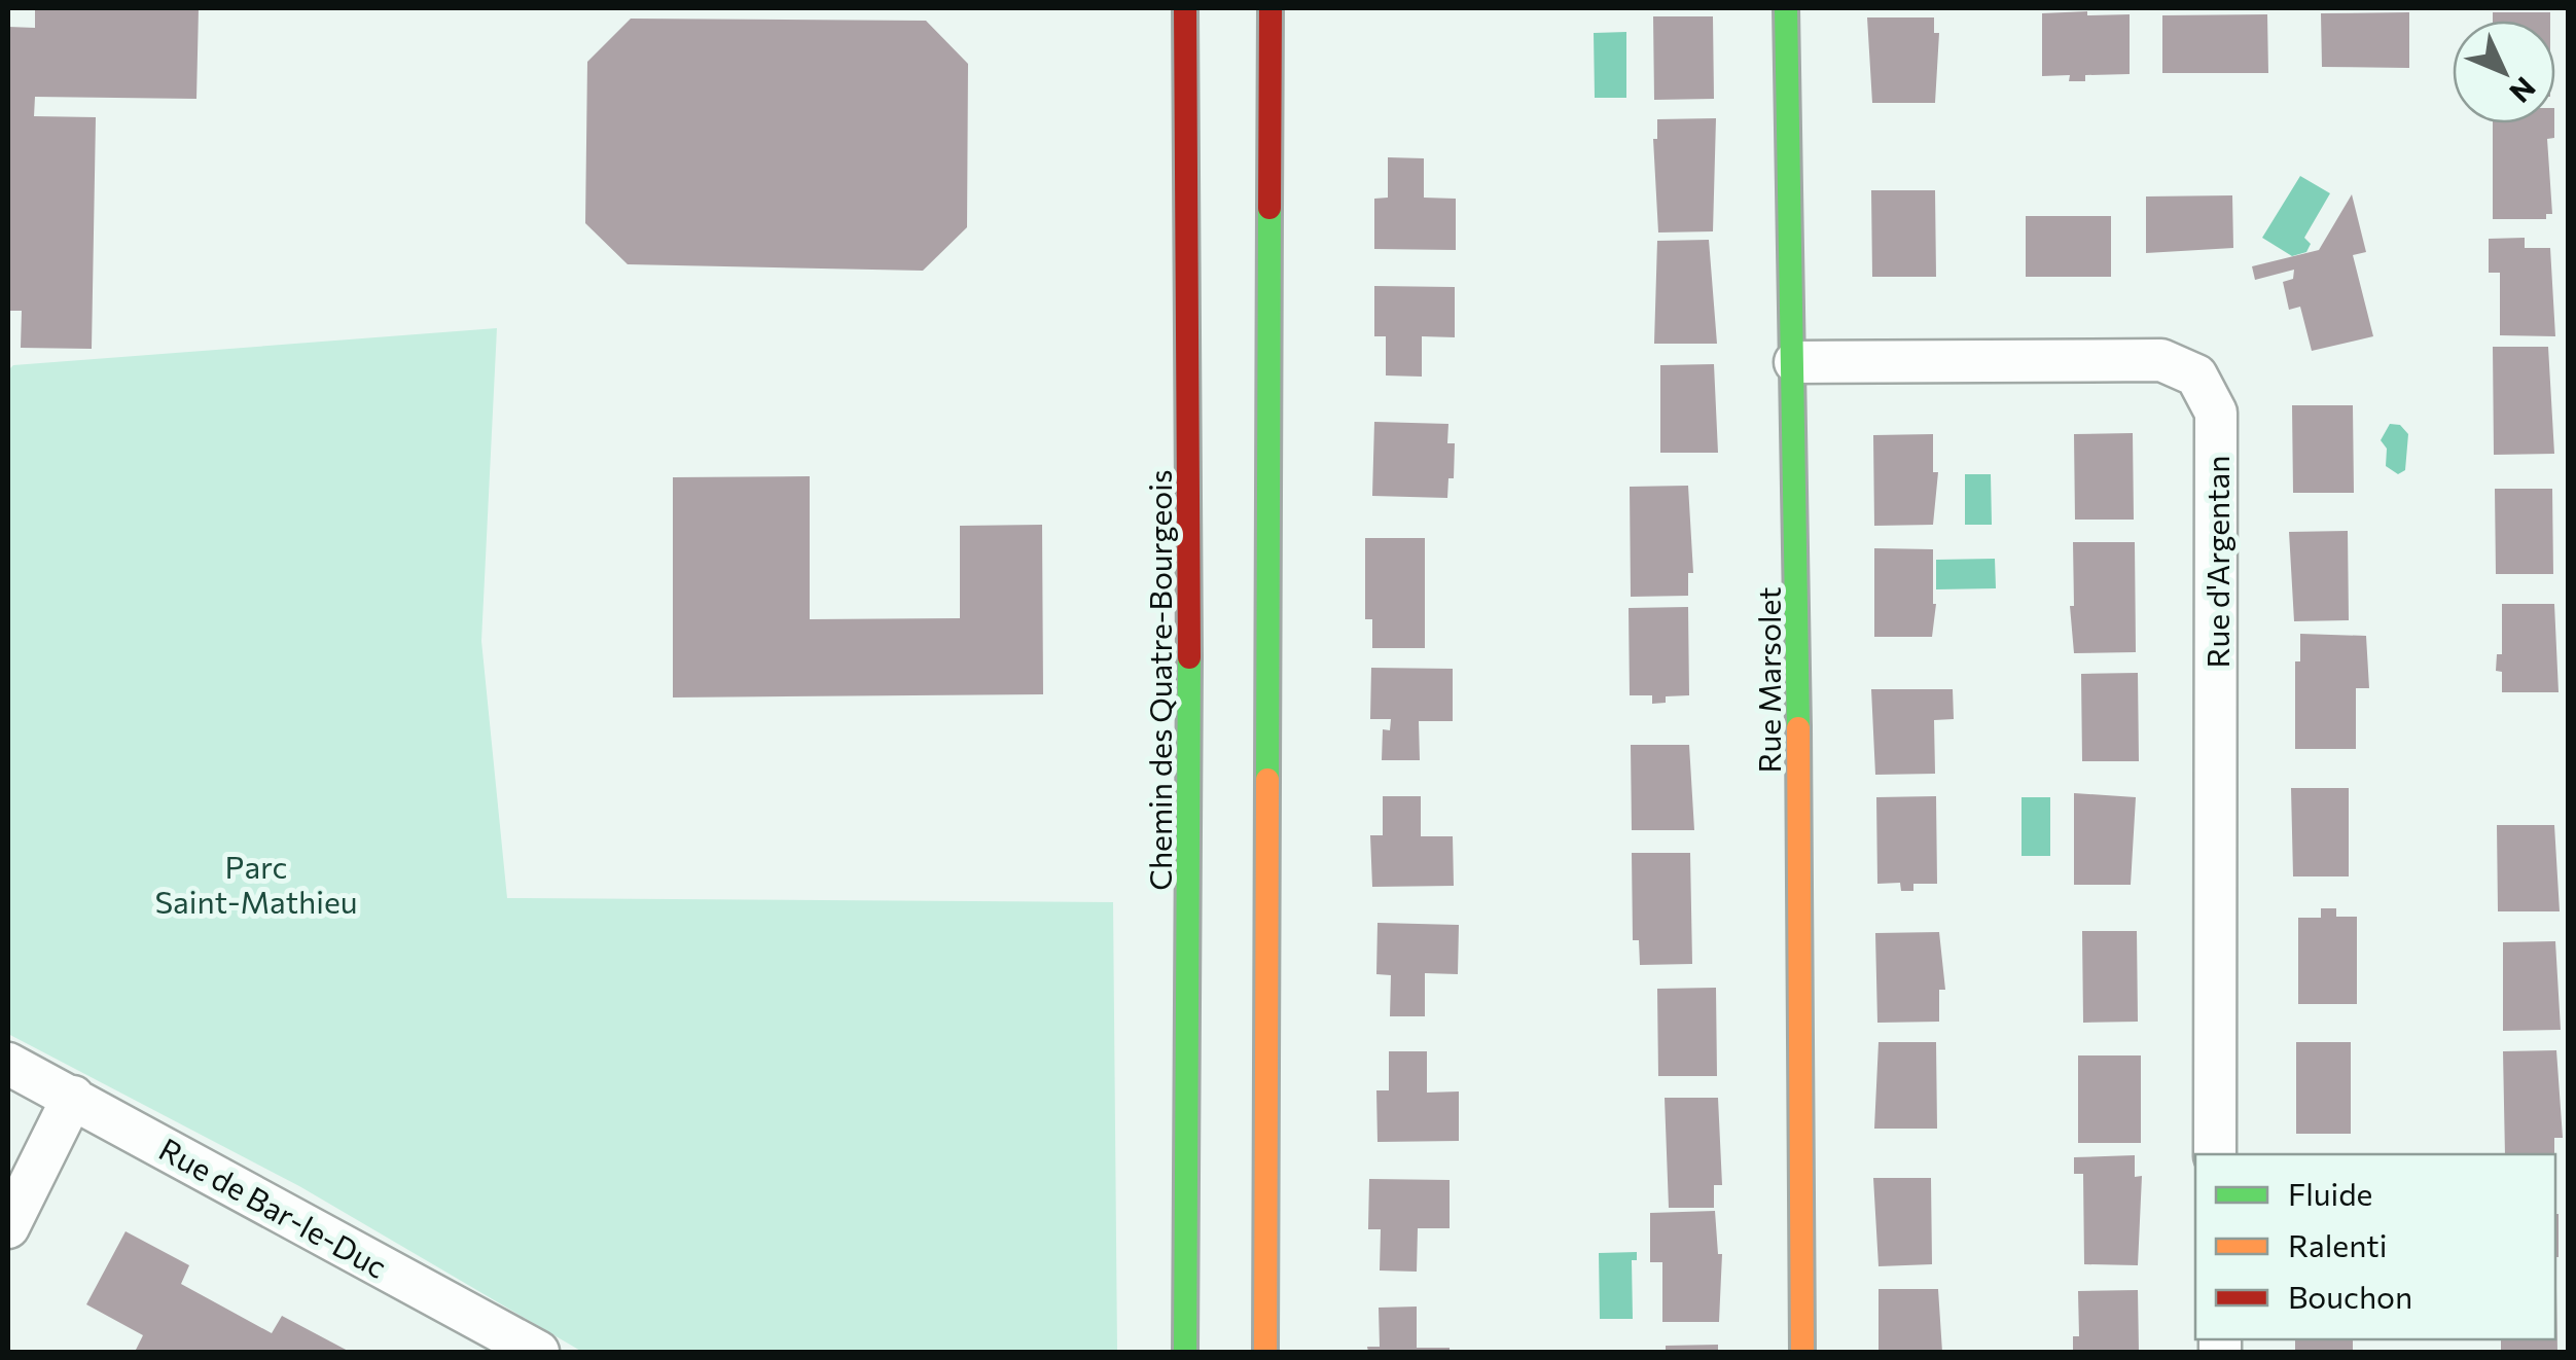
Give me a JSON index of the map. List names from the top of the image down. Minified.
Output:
{"streets":{"main road":["Chemin des Quatre-Bourgeois","Rue Marsolet"],"street":["Rue d'Argentan","Rue de Bar-le-Duc"]},"crossings":[["Rue d'Argentan","Rue Marsolet"]],"parks":["Parc Saint-Mathieu"],"legend":["Fluide","Ralenti","Bouchon"],"north":"bottom right"}
